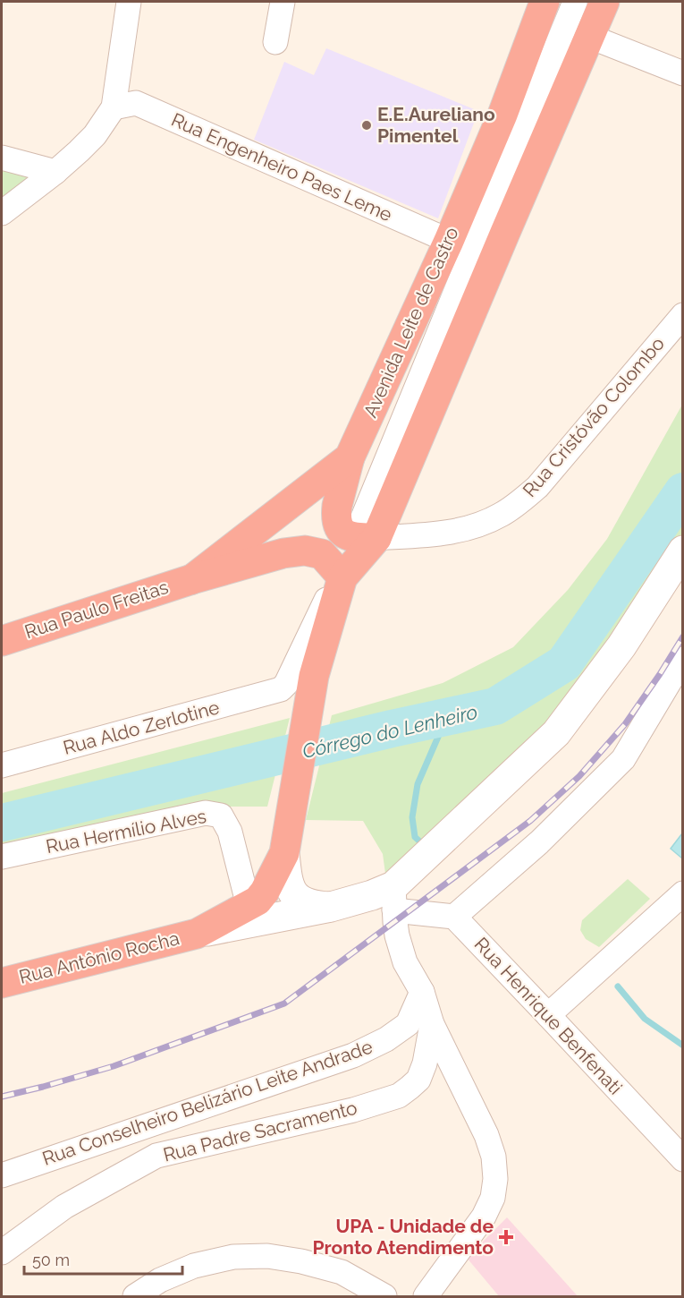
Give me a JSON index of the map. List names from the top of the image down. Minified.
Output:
{"streets":{"highway":["Avenida Leite de Castro","Rua Paulo Freitas","Rua Antônio Rocha"],"street":["Rua Engenheiro Paes Leme","Rua Cristóvão Colombo","Rua Aldo Zerlotine","Rua Hermílio Alves","Rua Henrique Benfenati","Rua Conselheiro Belizário Leite Andrade","Rua Padre Sacramento"]},"crossings":[["Rua Engenheiro Paes Leme","Avenida Leite de Castro"],["Avenida Leite de Castro","Rua Paulo Freitas"],["Rua Cristóvão Colombo","Rua Antônio Rocha"],["Rua Paulo Freitas","Rua Aldo Zerlotine"],["Rua Paulo Freitas","Rua Antônio Rocha"],["Rua Aldo Zerlotine","Rua Antônio Rocha"],["Rua Hermílio Alves","Rua Antônio Rocha"]],"water":["Córrego do Lenheiro"],"places":{"other":["E.E.Aureliano Pimentel"],"health":["UPA - Unidade de Pronto Atendimento"]},"scale_bar":"50 m"}
